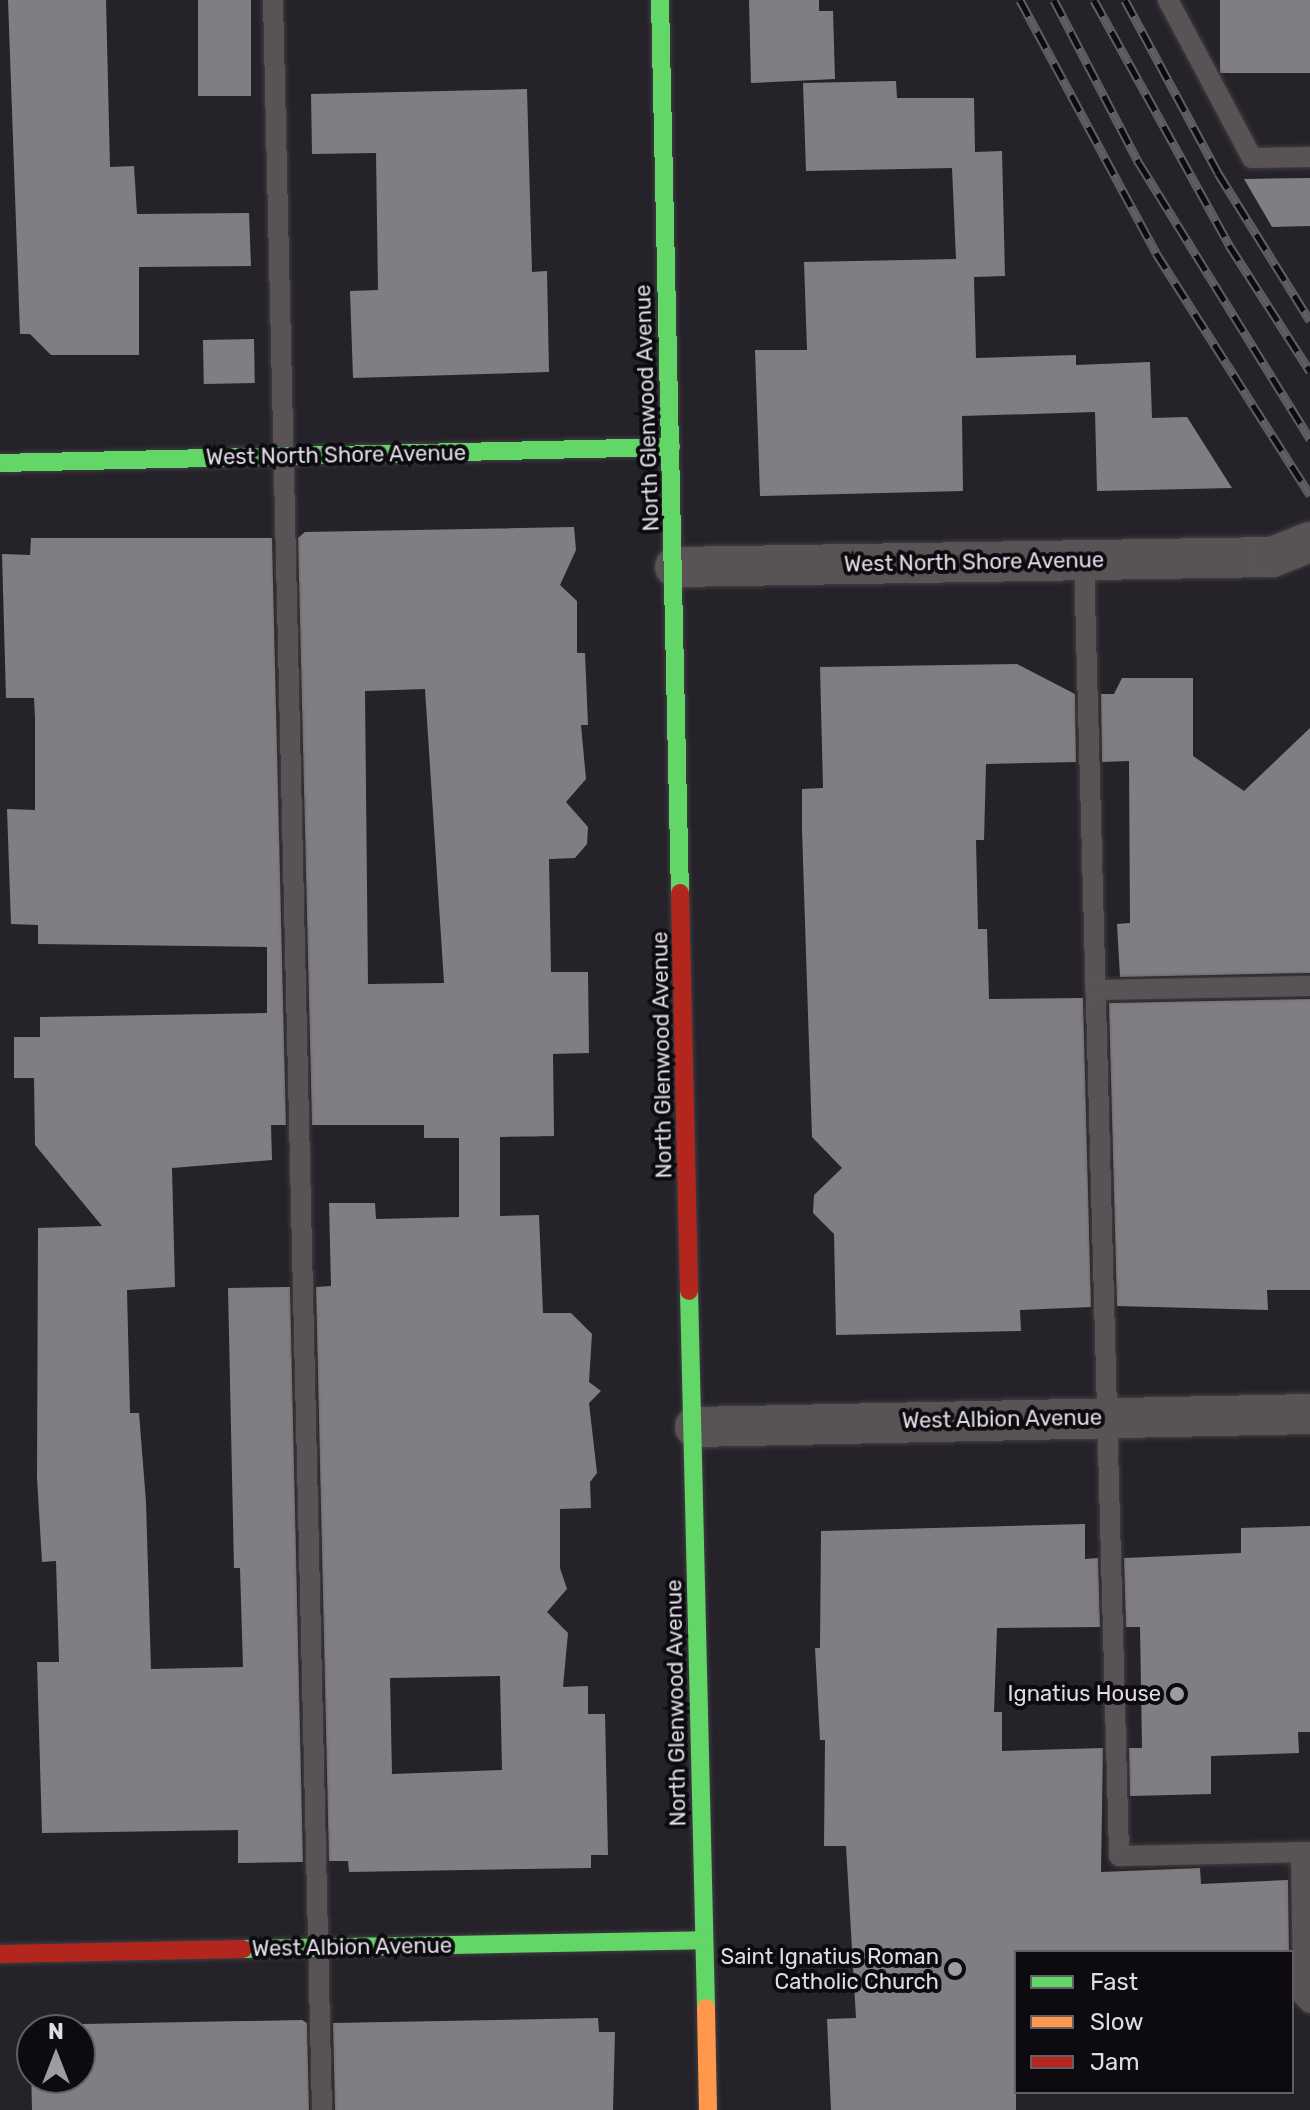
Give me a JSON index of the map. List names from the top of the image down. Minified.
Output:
{"streets":{"street":["North Glenwood Avenue","West North Shore Avenue","West Albion Avenue"]},"crossings":[["North Glenwood Avenue","West North Shore Avenue"],["North Glenwood Avenue","West Albion Avenue"]],"places":["Ignatius House","Saint Ignatius Roman Catholic Church"],"legend":["Fast","Slow","Jam"],"north":"top"}
